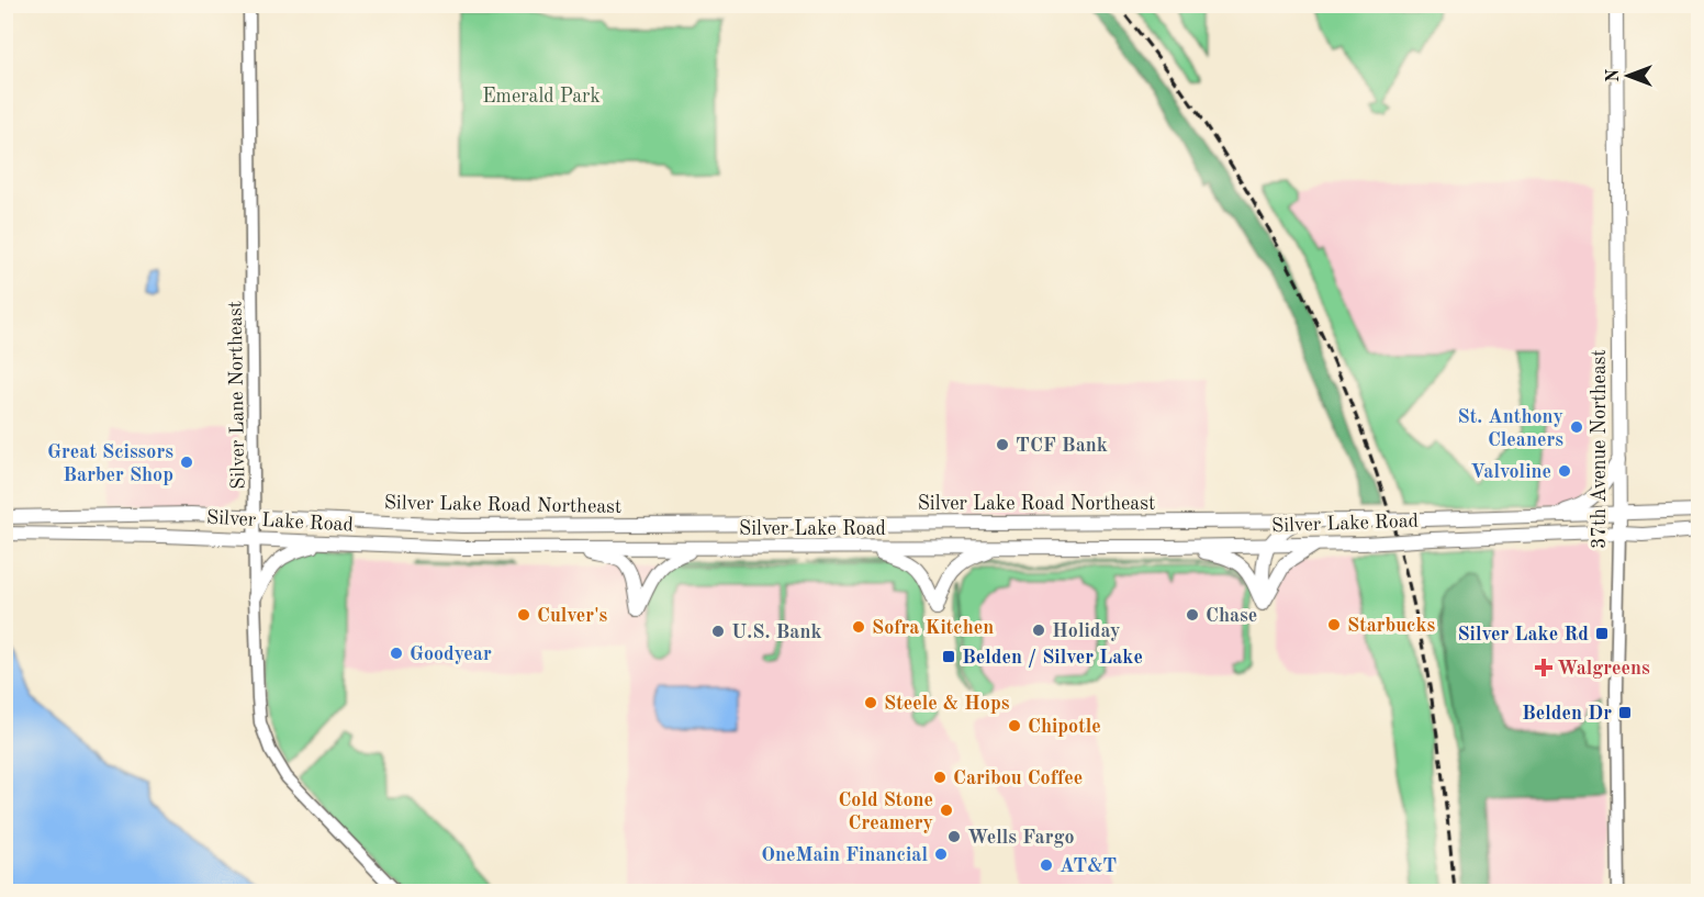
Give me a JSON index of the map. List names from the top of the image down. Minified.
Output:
{"streets":{"main road":["37th Avenue Northeast","Silver Lake Road Northeast","Silver Lake Road"],"street":["Silver Lane Northeast"]},"crossings":[["Silver Lane Northeast","Silver Lake Road Northeast"],["Silver Lane Northeast","Silver Lake Road"],["37th Avenue Northeast","Silver Lake Road Northeast"],["37th Avenue Northeast","Silver Lake Road"]],"parks":["Emerald Park"],"places":{"other":["St. Anthony Cleaners","TCF Bank","Great Scissors Barber Shop","Valvoline","Culver's","Chase","Starbucks","Sofra Kitchen","Holiday","U.S. Bank","Goodyear","Steele & Hops","Chipotle","Caribou Coffee","Cold Stone Creamery","Wells Fargo","OneMain Financial","AT&T"],"transit":["Silver Lake Rd","Belden / Silver Lake","Belden Dr"],"health":["Walgreens"]},"north":"left"}
